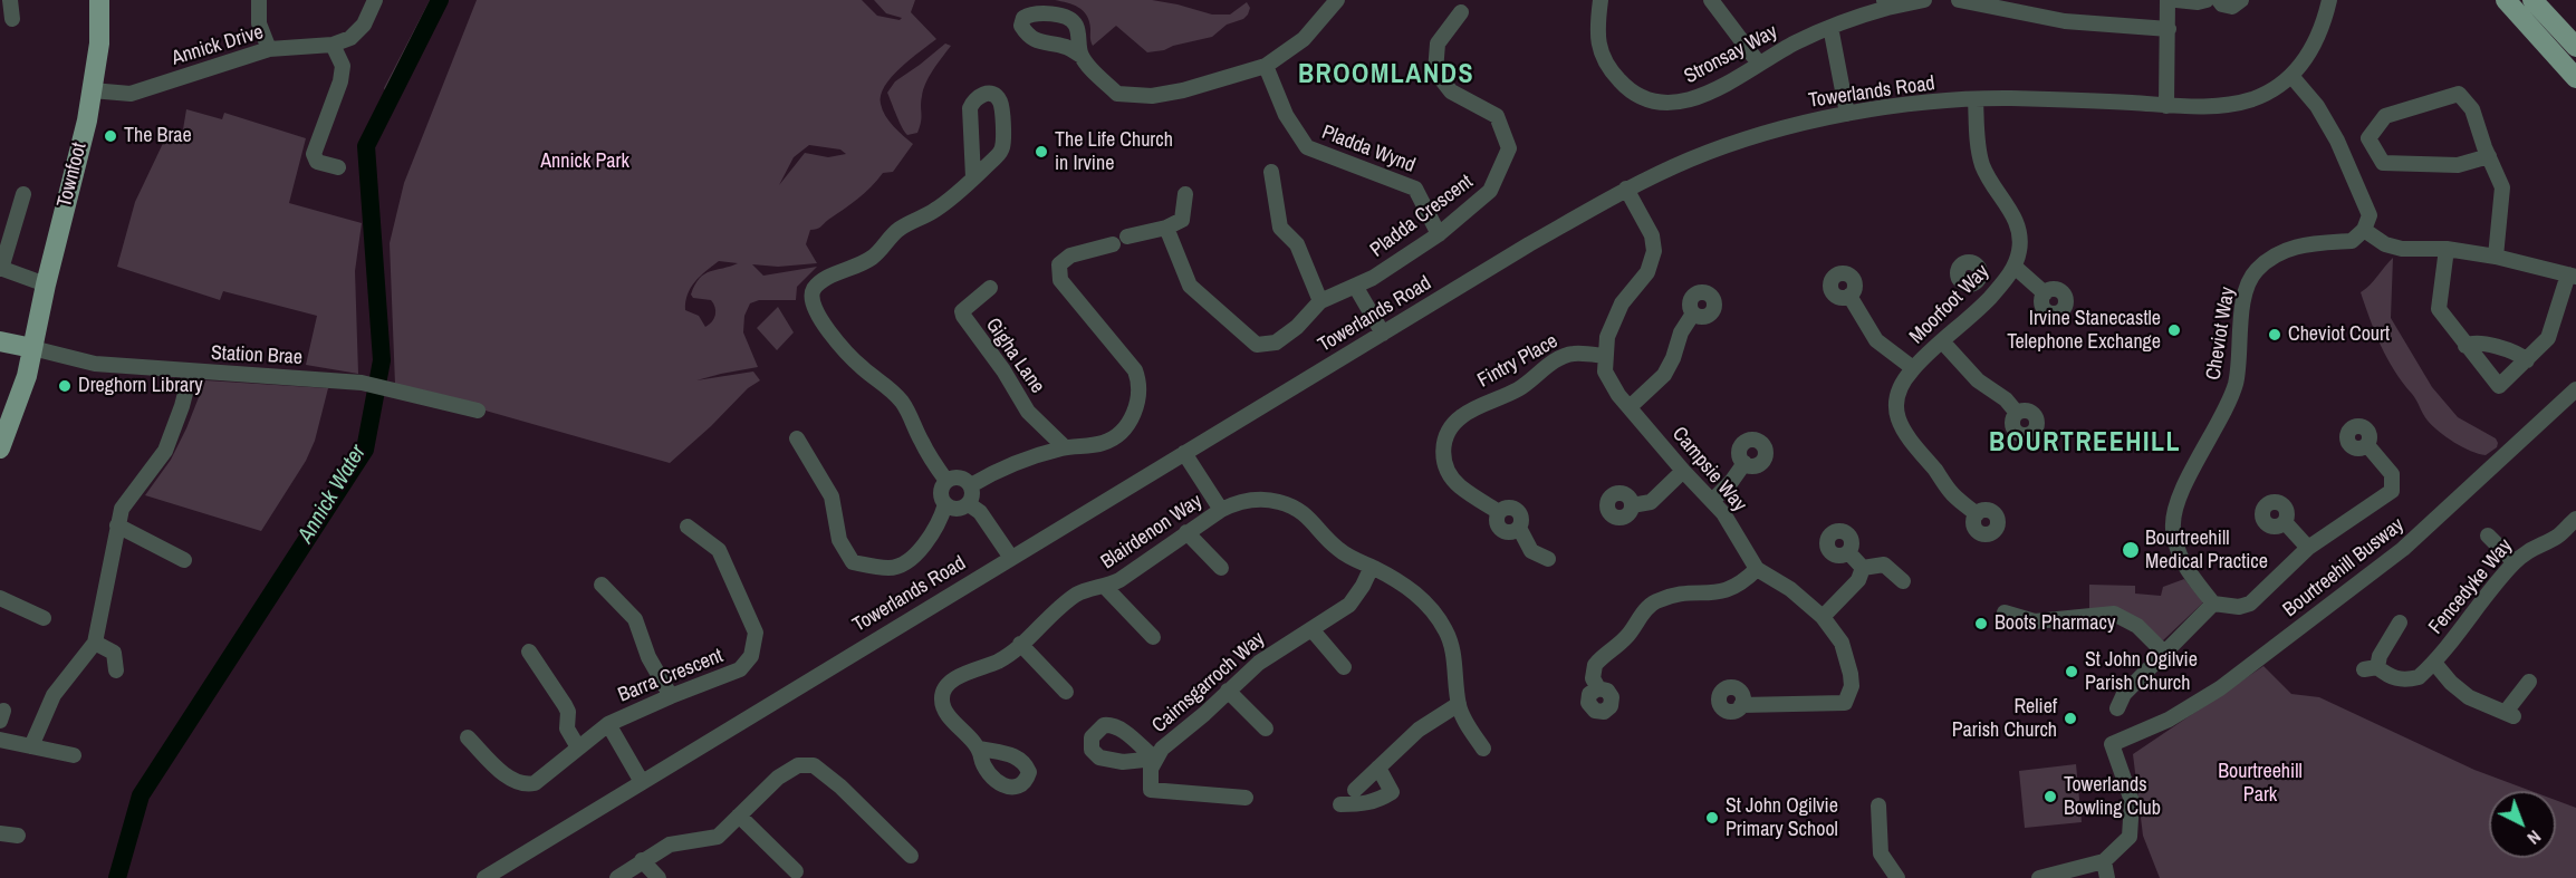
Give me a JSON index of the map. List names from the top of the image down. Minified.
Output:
{"streets":{"main road":["Townfoot"],"street":["Annick Drive","Stronsay Way","Towerlands Road","Pladda Wynd","Pladda Crescent","Moorfoot Way","Cheviot Way","Station Brae","Gigha Lane","Fintry Place","Campsie Way","Blairdenon Way","Bourtreehill Busway","Fencedyke Way","Barra Crescent","Cairnsgarroch Way"]},"crossings":[["Annick Drive","Townfoot"],["Towerlands Road","Moorfoot Way"],["Towerlands Road","Blairdenon Way"],["Pladda Wynd","Pladda Crescent"],["Townfoot","Station Brae"],["Fintry Place","Campsie Way"]],"districts":["BROOMLANDS","BOURTREEHILL"],"water":["Annick Water"],"parks":["Annick Park","Bourtreehill Park"],"places":["The Brae","The Life Church in Irvine","Irvine Stanecastle Telephone Exchange","Cheviot Court","Dreghorn Library","Bourtreehill Medical Practice","Boots Pharmacy","St John Ogilvie Parish Church","Relief Parish Church","Towerlands Bowling Club","St John Ogilvie Primary School"],"north":"bottom right"}
